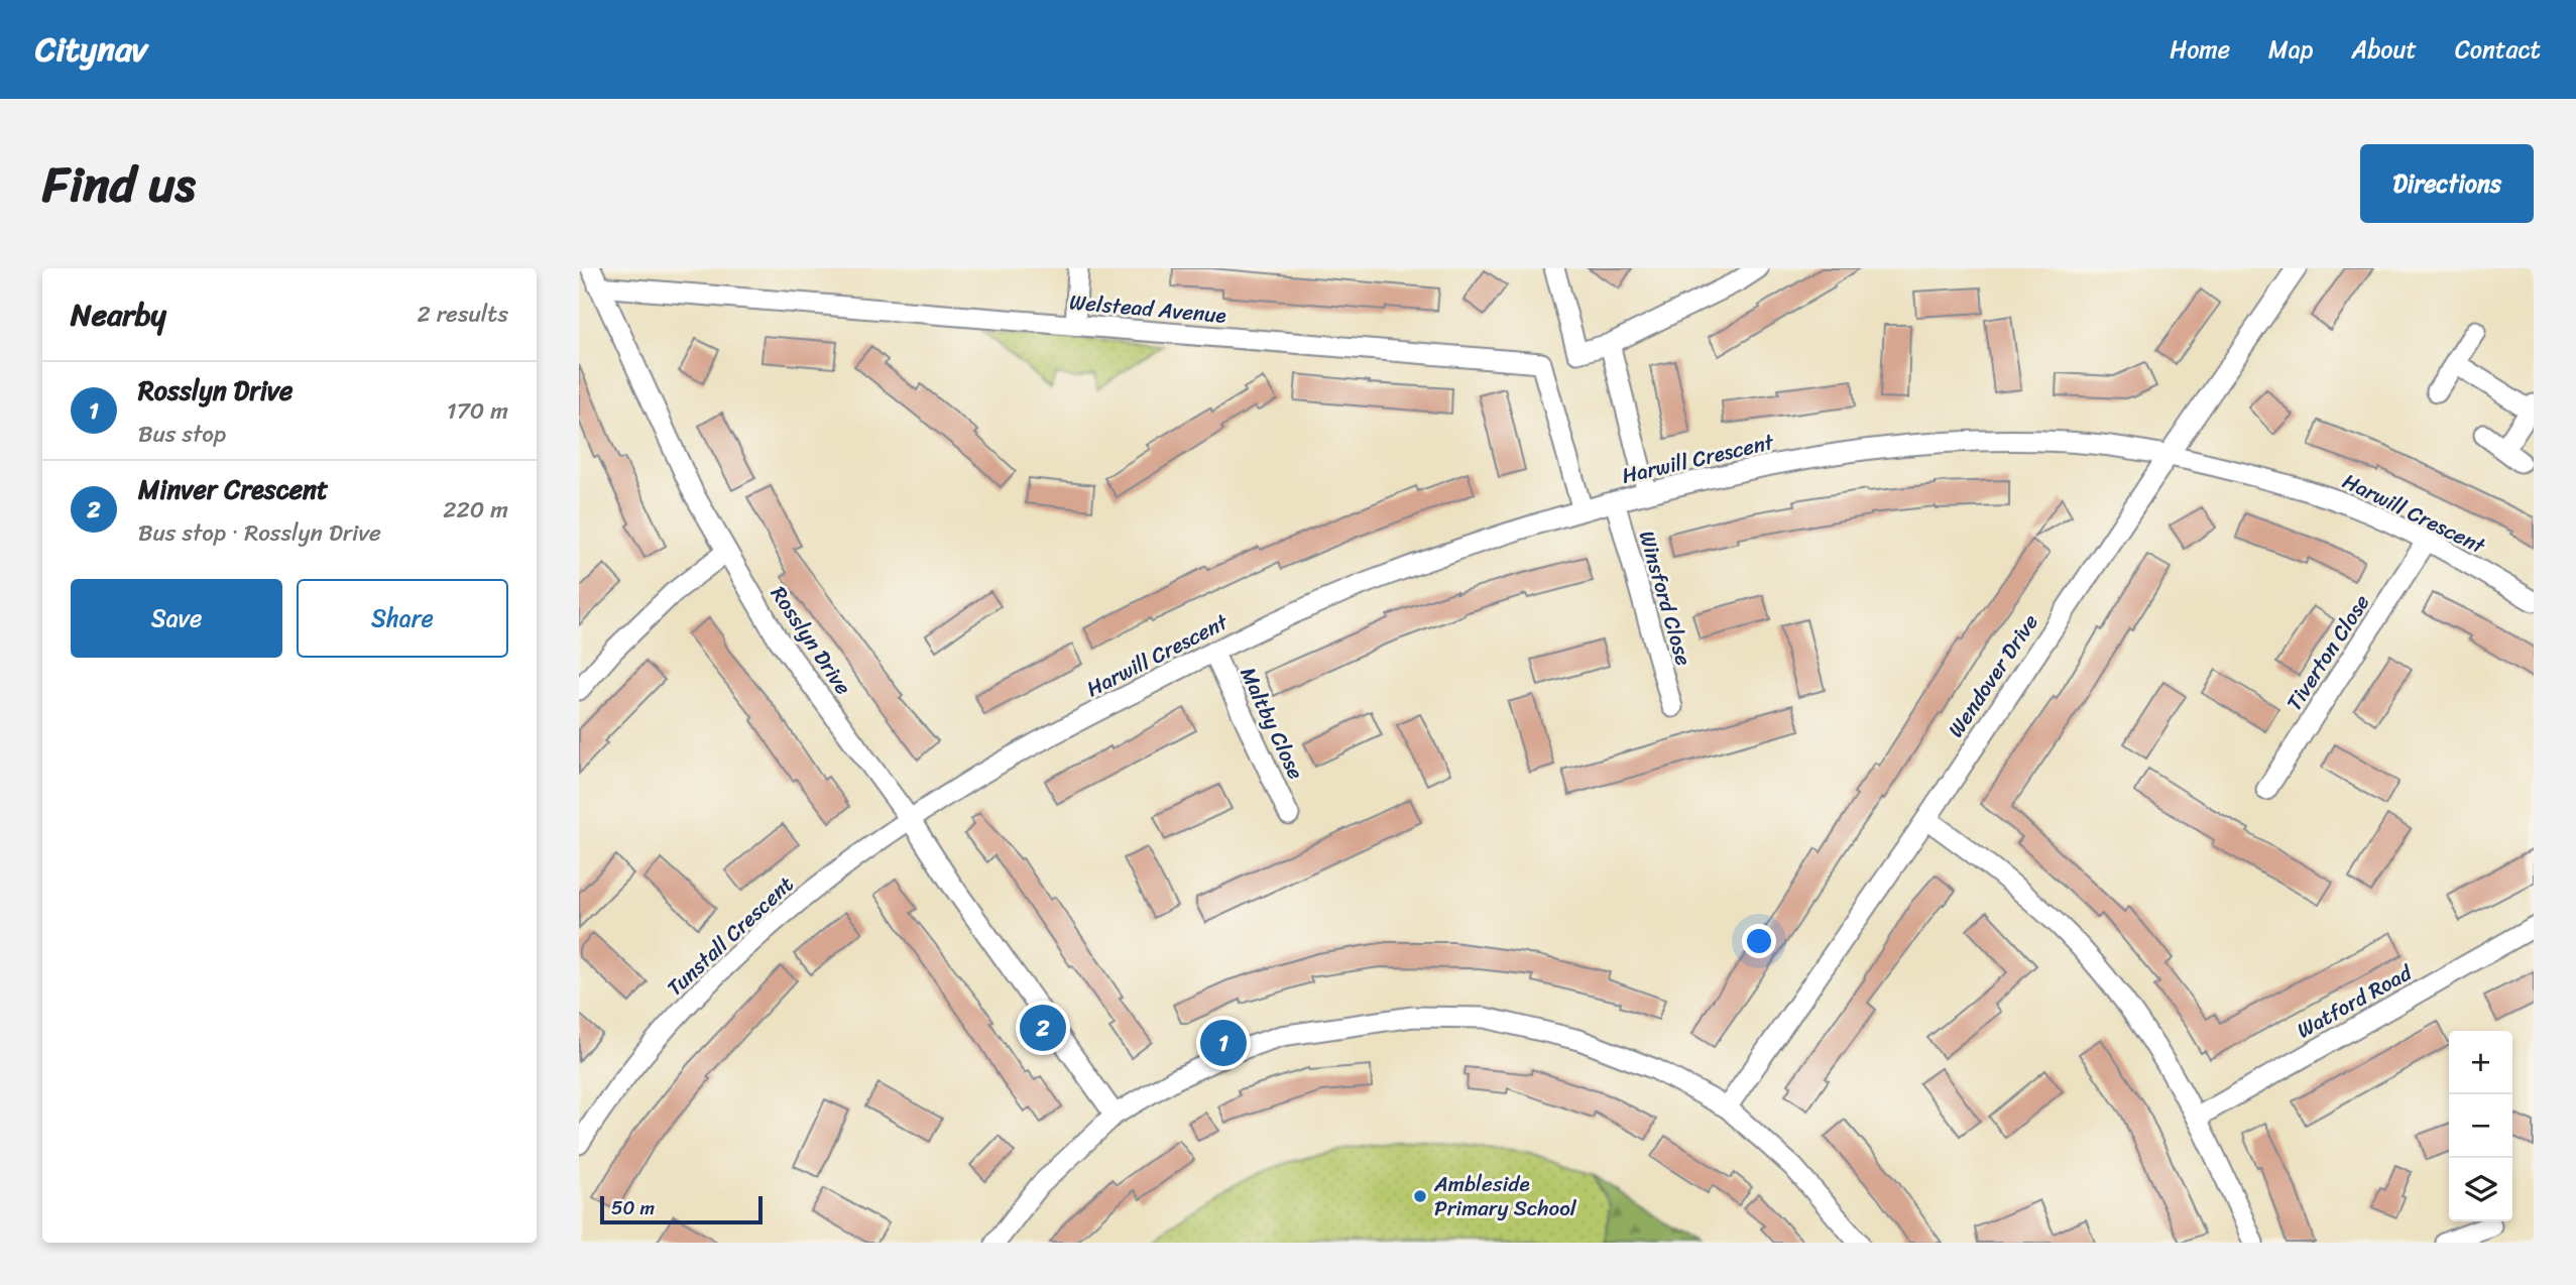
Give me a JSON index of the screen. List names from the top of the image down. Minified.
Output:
{"streets":{"street":["Welstead Avenue","Harwill Crescent","Winsford Close","Rosslyn Drive","Tiverton Close","Wendover Drive","Maltby Close","Tunstall Crescent","Watford Road"]},"crossings":[["Welstead Avenue","Harwill Crescent"],["Welstead Avenue","Rosslyn Drive"],["Harwill Crescent","Winsford Close"],["Harwill Crescent","Rosslyn Drive"],["Harwill Crescent","Tiverton Close"],["Harwill Crescent","Wendover Drive"],["Harwill Crescent","Maltby Close"],["Harwill Crescent","Tunstall Crescent"],["Rosslyn Drive","Tunstall Crescent"]],"places":["Ambleside Primary School"],"scale_bar":"50 m","page":{"header":"Citynav","nav":["Home","Map","About","Contact"],"title":"Find us","buttons":["Directions",["Save","Share"]],"heading":["Nearby","2 results"],"list":[{"mark":"1","name":"Rosslyn Drive","note":"Bus stop","value":"170 m"},{"mark":"2","name":"Minver Crescent","note":"Bus stop · Rosslyn Drive","value":"220 m"}],"pins":["2","1"],"map_buttons":["+","−"],"scale":"50 m"}}
